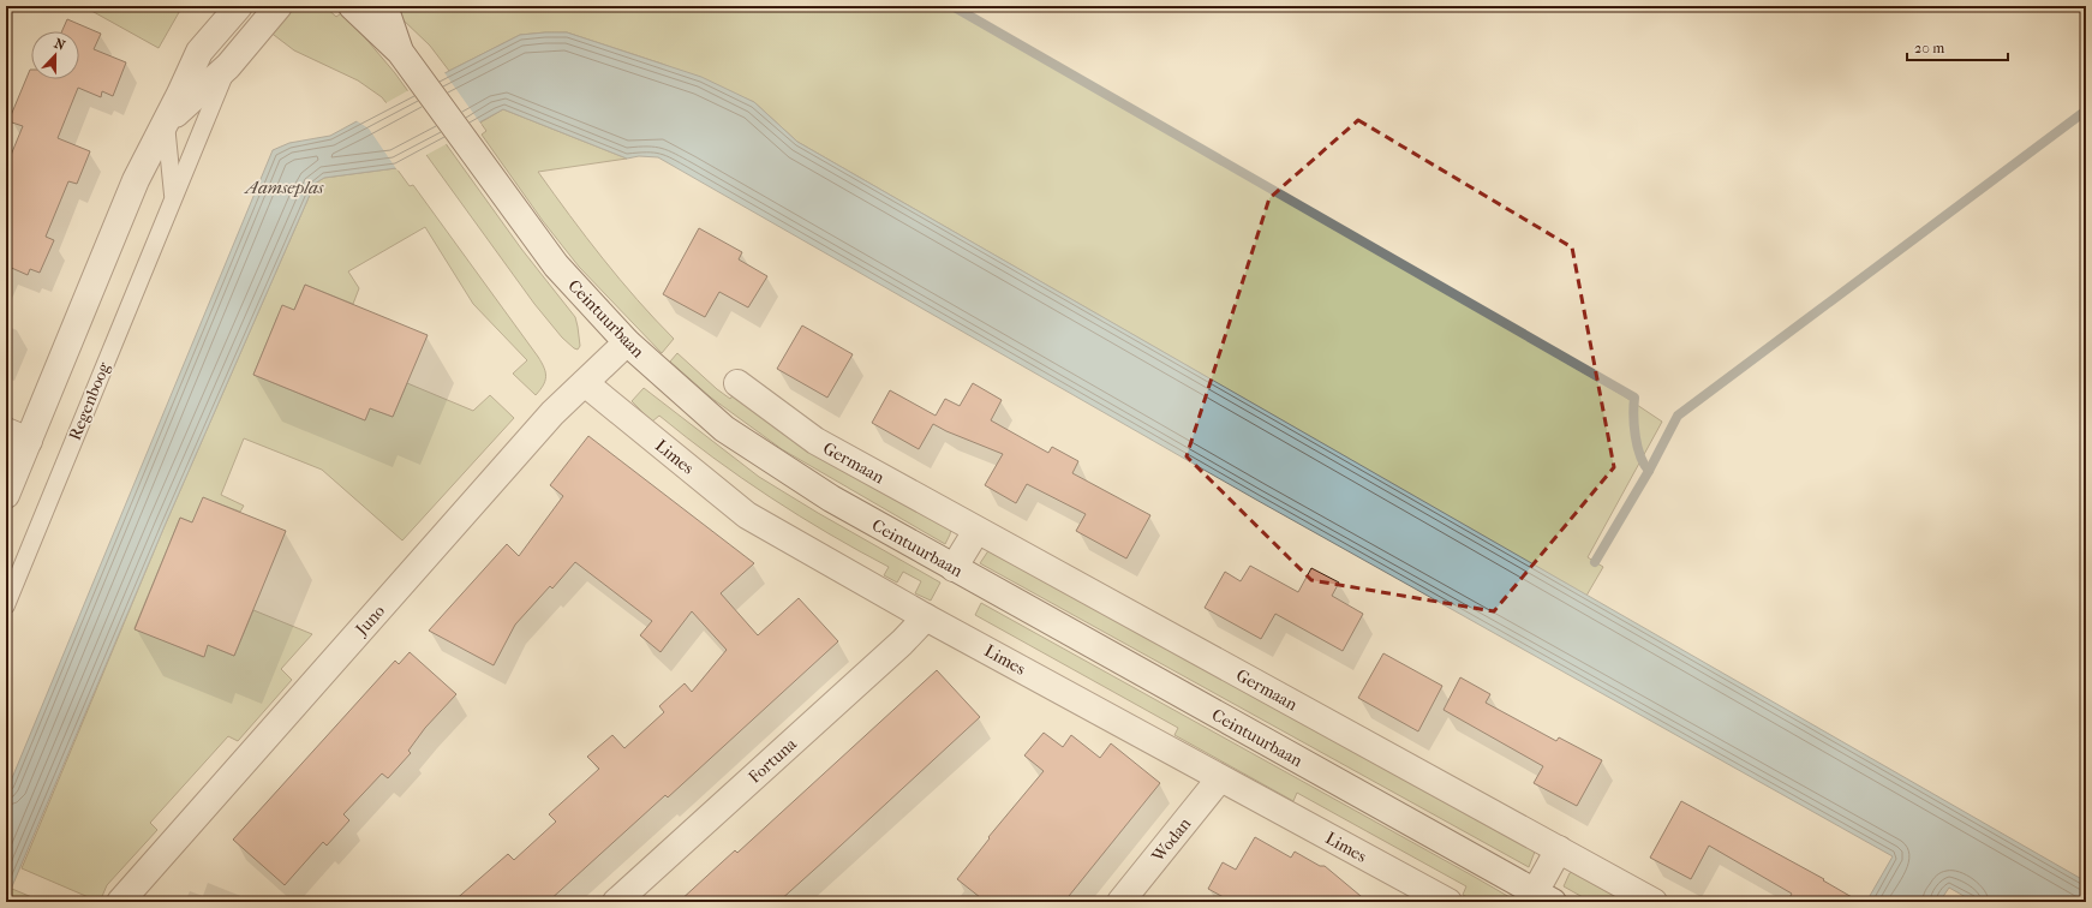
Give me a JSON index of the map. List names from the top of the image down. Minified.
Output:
{"streets":{"street":["Ceintuurbaan","Regenboog","Limes","Germaan","Juno","Fortuna","Wodan"]},"crossings":[["Ceintuurbaan","Juno"],["Limes","Juno"],["Limes","Fortuna"],["Limes","Wodan"]],"water":["Aamseplas"],"scale_bar":"20 m","north":"top"}
